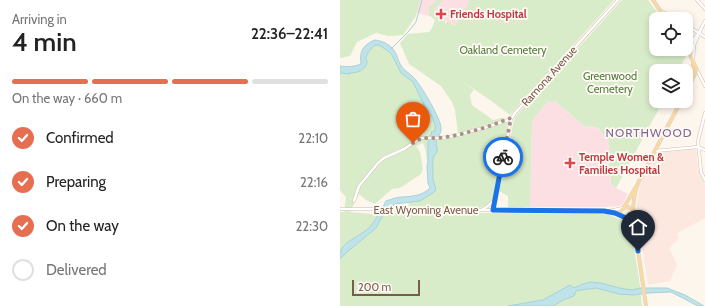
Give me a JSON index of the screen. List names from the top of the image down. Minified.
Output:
{"streets":{"street":["Ramona Avenue","East Wyoming Avenue"]},"districts":["NORTHWOOD"],"parks":["Oakland Cemetery","Greenwood Cemetery"],"places":{"health":["Friends Hospital","Temple Women & Families Hospital"]},"scale_bar":"200 m","page":{"heading":["4 min","Arriving in","22:36–22:41"],"bar":"On the way · 660 m","list":[["Confirmed","22:10"],["Preparing","22:16"],["On the way","22:30"],"Delivered"],"scale":"200 m"}}
